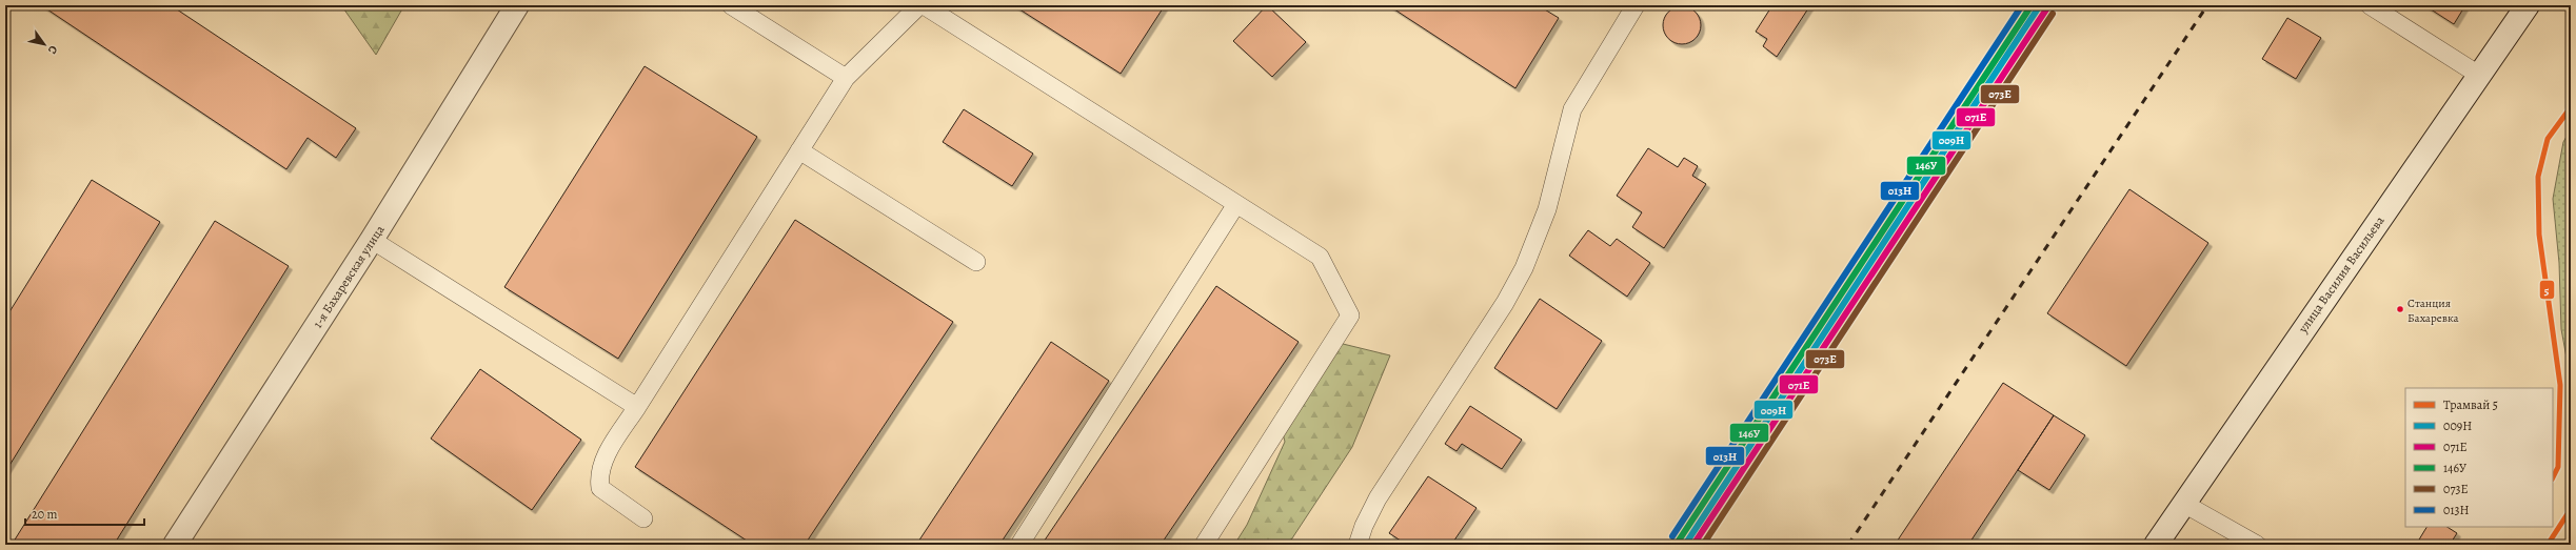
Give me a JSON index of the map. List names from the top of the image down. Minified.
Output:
{"streets":{"main road":["улица Василия Васильева","1-я Бахаревская улица"]},"places":["Станция Бахаревка"],"lines":["transit line 009Н","transit line 146У","transit line 013Н","transit line 071Е","transit line 073Е","tram line 5"],"legend":["Трамвай 5","009Н","071Е","146У","073Е","013Н"],"scale_bar":"20 m","north":"bottom right"}
